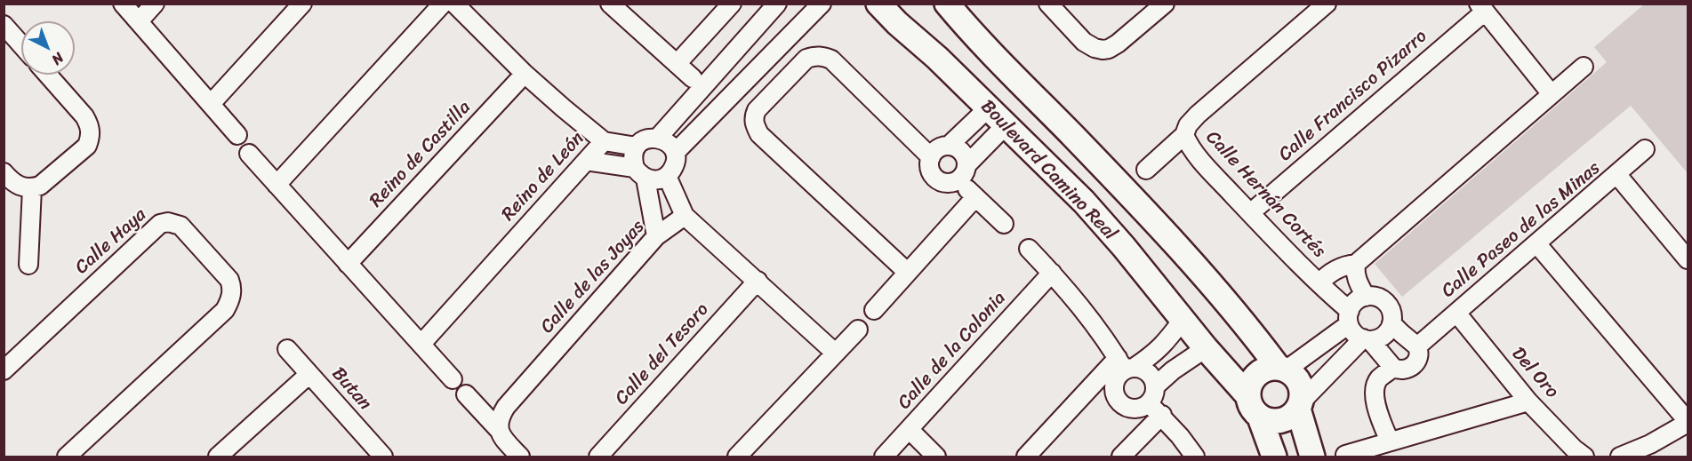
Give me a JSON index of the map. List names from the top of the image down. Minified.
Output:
{"streets":{"street":["Calle Francisco Pizarro","Reino de Castilla","Boulevard Camino Real","Reino de León","Calle Hernán Cortés","Calle Paseo de las Minas","Calle Haya","Calle de las Joyas","Calle de la Colonia","Calle del Tesoro","Del Oro","Butan"]},"crossings":[["Calle Francisco Pizarro","Calle Hernán Cortés"],["Reino de Castilla","Reino de León"],["Calle Paseo de las Minas","Del Oro"]],"north":"bottom right"}
